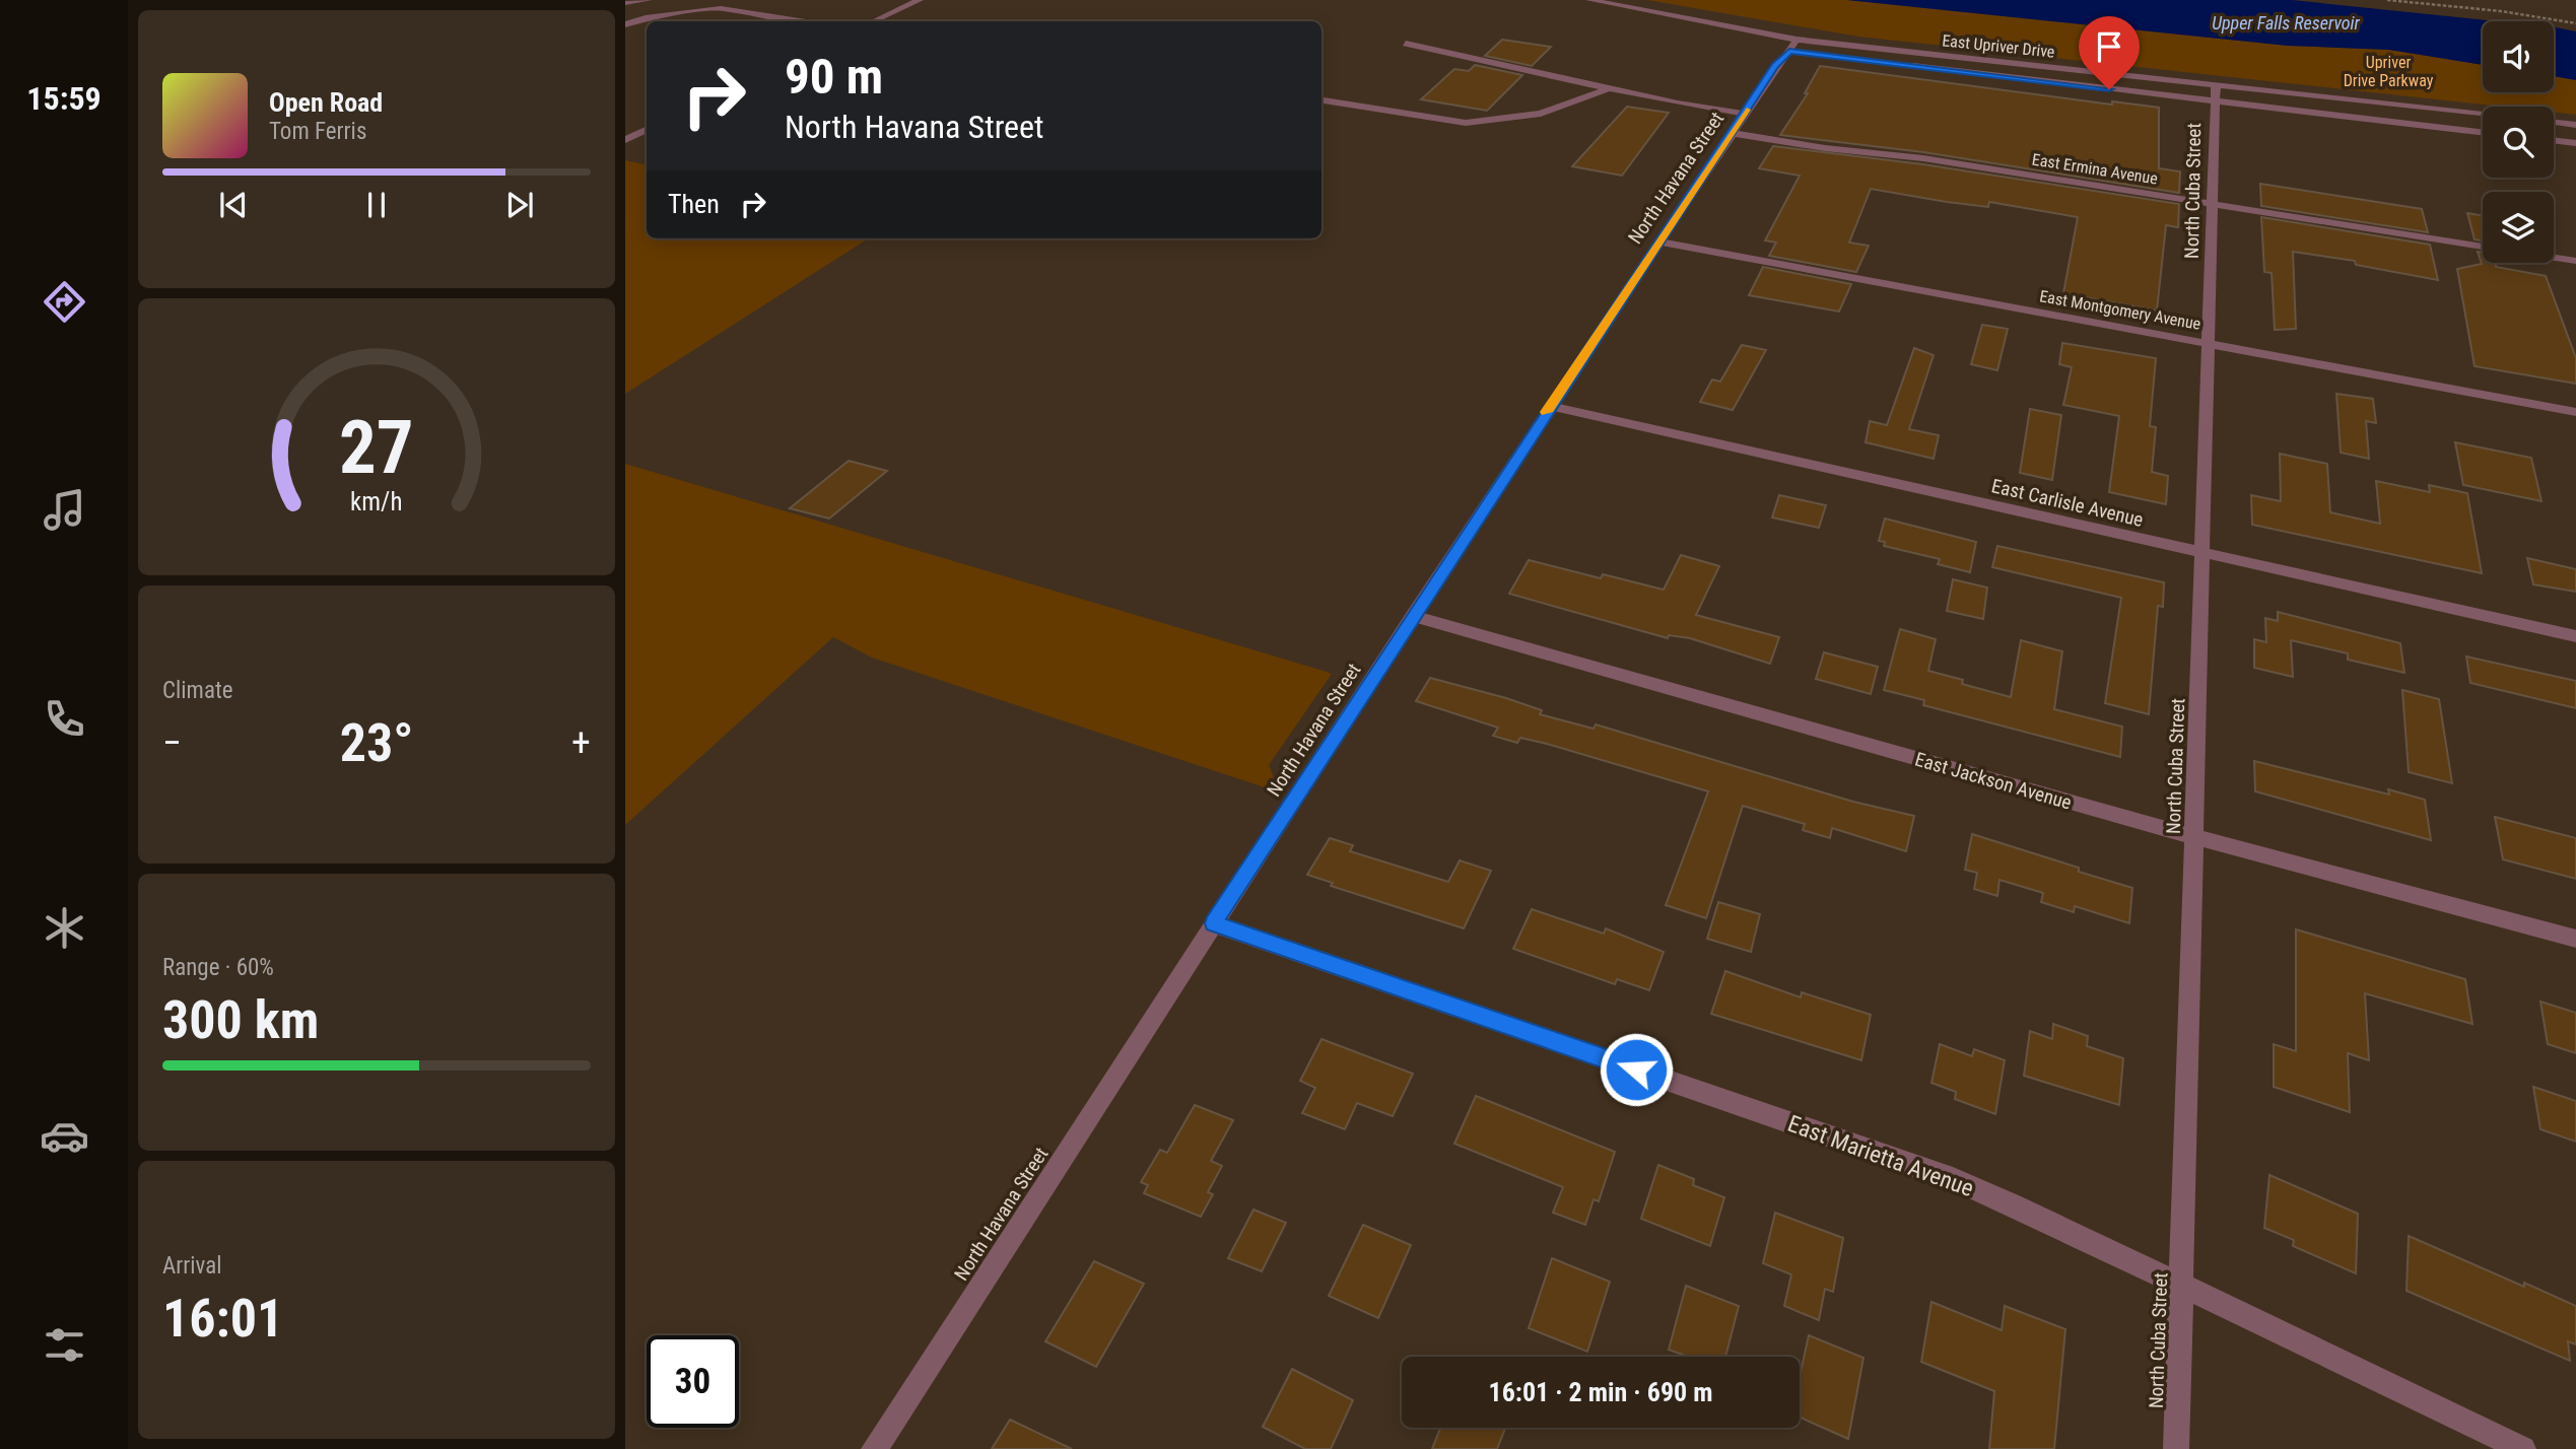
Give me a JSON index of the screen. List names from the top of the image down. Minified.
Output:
{"streets":{"street":["East Upriver Drive","East Ermina Avenue","North Havana Street","North Cuba Street","East Montgomery Avenue","East Carlisle Avenue","East Jackson Avenue","East Marietta Avenue"]},"crossings":[["East Upriver Drive","North Havana Street"],["East Upriver Drive","North Cuba Street"],["East Ermina Avenue","North Havana Street"],["East Ermina Avenue","North Cuba Street"],["North Havana Street","East Montgomery Avenue"],["North Havana Street","East Carlisle Avenue"],["North Havana Street","East Jackson Avenue"],["North Havana Street","East Marietta Avenue"],["North Cuba Street","East Montgomery Avenue"],["North Cuba Street","East Carlisle Avenue"],["North Cuba Street","East Jackson Avenue"],["North Cuba Street","East Marietta Avenue"]],"water":["Upper Falls Reservoir"],"parks":["Upriver Drive Parkway"],"page":{"tabs":"15:59","turn":["90 m","North Havana Street"],"song":["Open Road","Tom Ferris"],"then":"Then","tile":["Climate",["Range · 60%","300 km"],["Arrival","16:01"]],"heat":["−","23°","+"],"limit":"30","trip":"16:01 · 2 min · 690 m","gauge":["27","km/h"]}}
